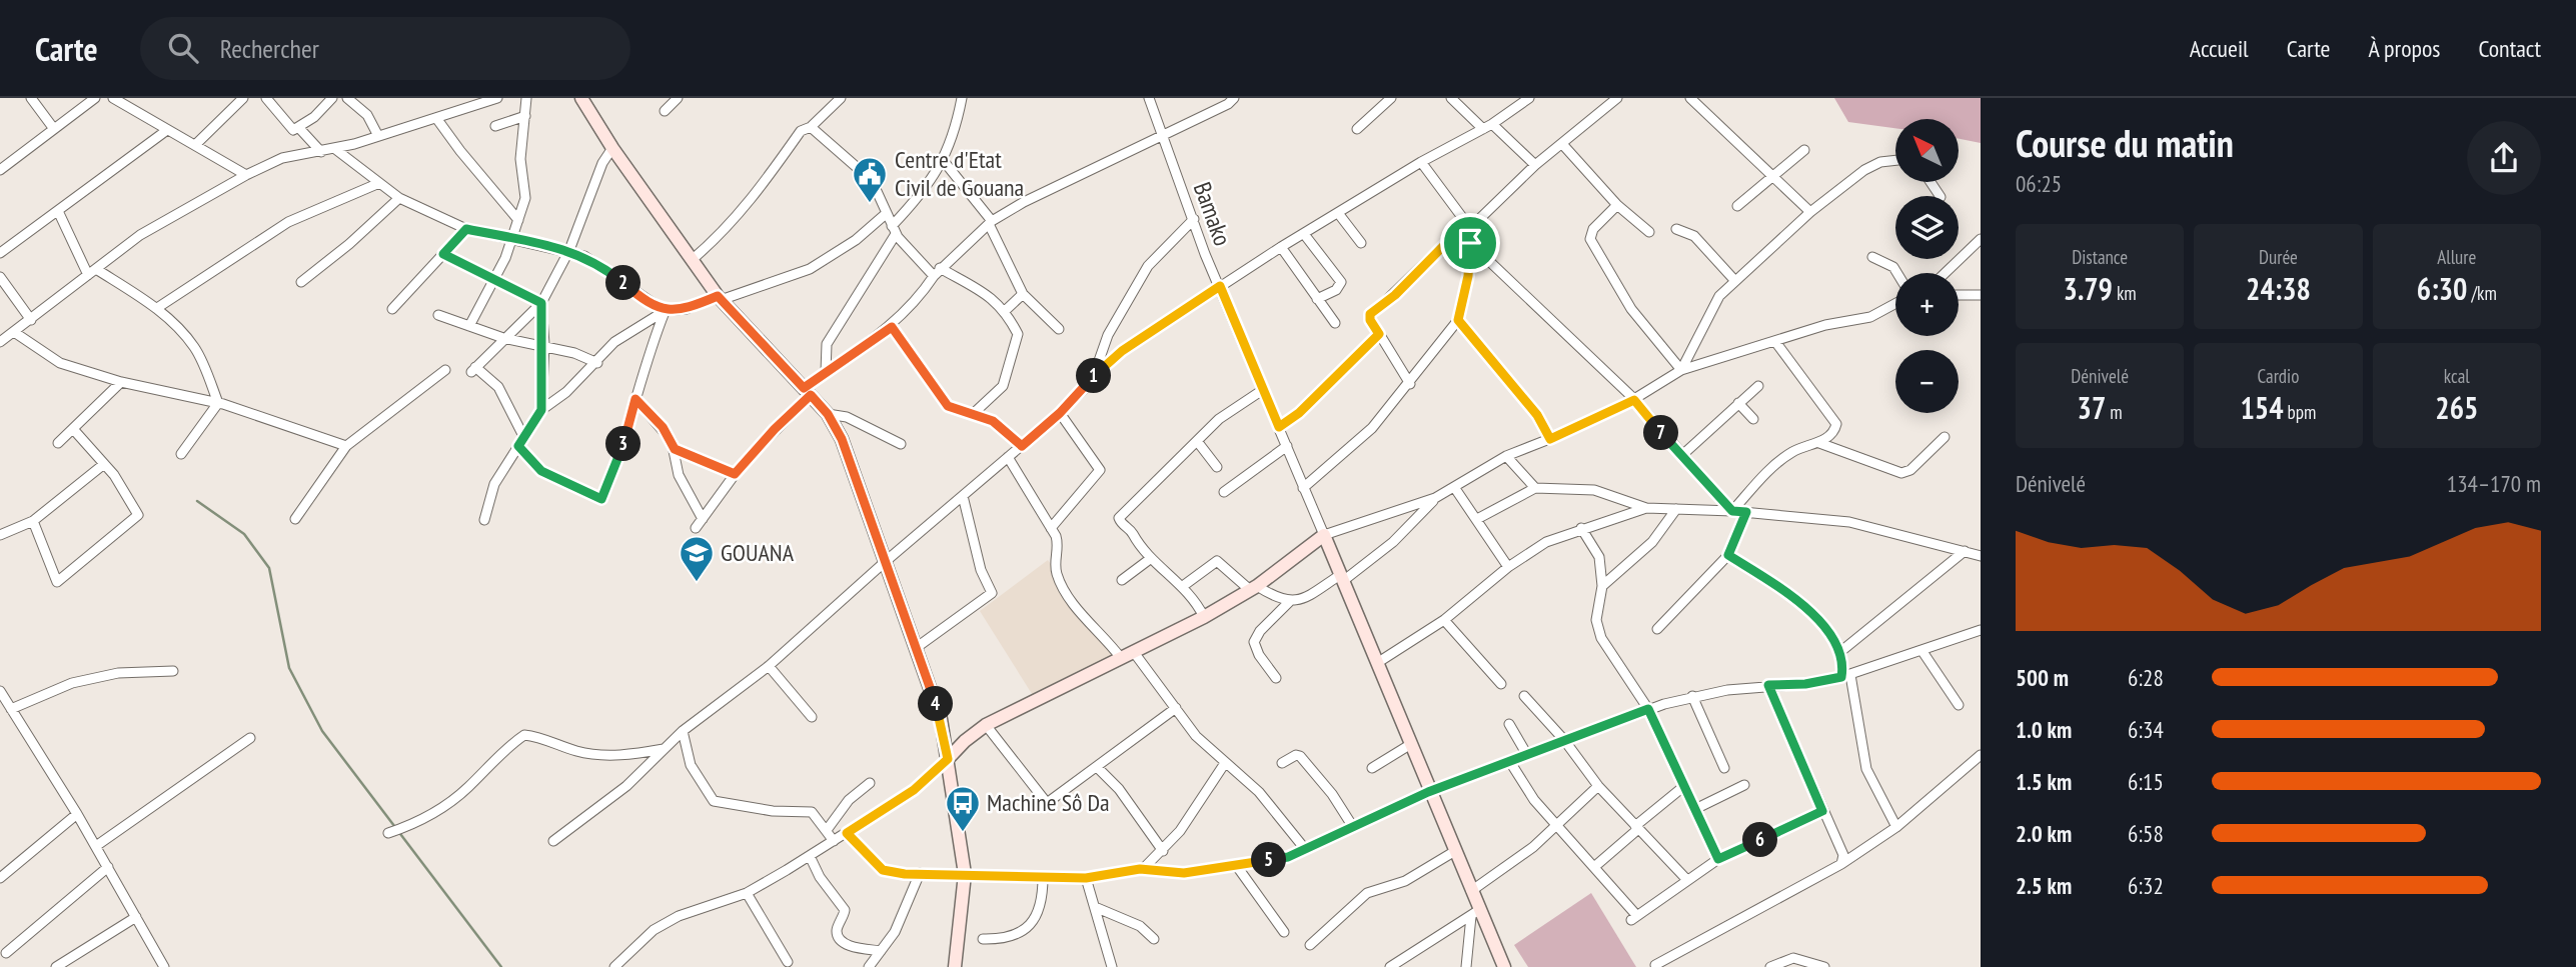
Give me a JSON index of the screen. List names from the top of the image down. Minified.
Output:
{"streets":{"street":["Bamako"]},"places":{"public building":["Centre d'Etat Civil de Gouana"],"school or university":["GOUANA"],"bus stop":["Machine Sô Da"]},"north":"top left","page":{"header":"Carte","search":"Rechercher","nav":["Accueil","Carte","À propos","Contact"],"heading":["Course du matin","06:25"],"map_buttons":["+","−"],"stats":[["Distance","3.79 km"],["Durée","24:38"],["Allure","6:30 /km"],["Dénivelé","37 m"],["Cardio","154 bpm"],["kcal","265"]],"pins":["2","1","7","3","4","6","5"],"chart":["Dénivelé","134–170 m"],"list":[{"name":"500 m","note":"6:28"},{"name":"1.0 km","note":"6:34"},{"name":"1.5 km","note":"6:15"},{"name":"2.0 km","note":"6:58"},{"name":"2.5 km","note":"6:32"}]}}
